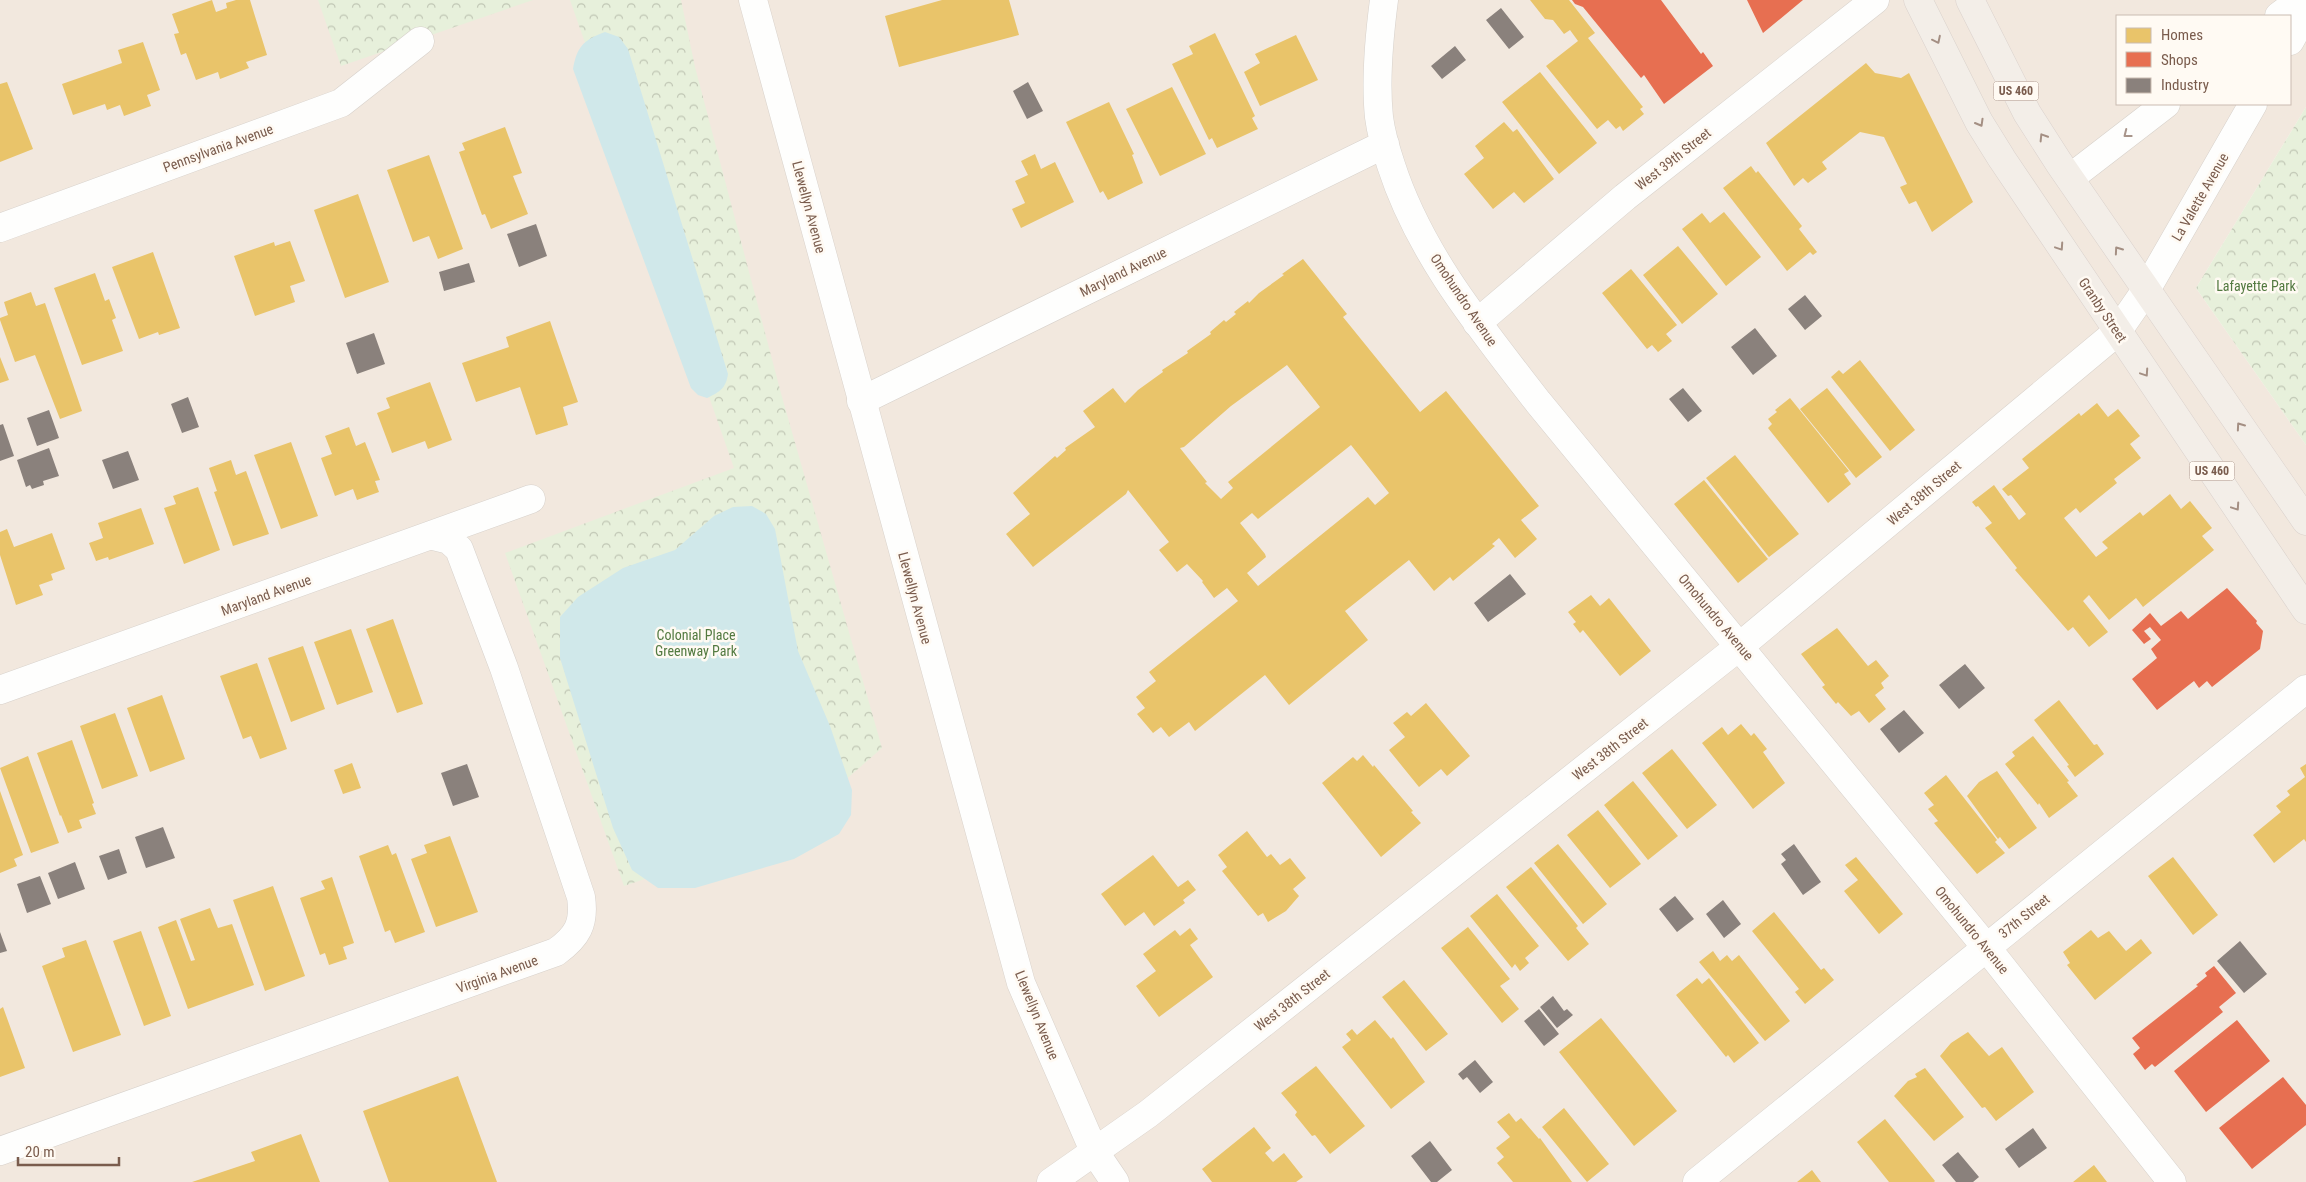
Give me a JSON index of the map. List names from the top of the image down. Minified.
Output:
{"streets":{"main road":["US 460","Granby Street"],"street":["Pennsylvania Avenue","West 39th Street","La Valette Avenue","Llewellyn Avenue","Maryland Avenue","Omohundro Avenue","West 38th Street","37th Street","Virginia Avenue"]},"crossings":[["US 460","La Valette Avenue"],["US 460","West 38th Street"],["West 39th Street","Omohundro Avenue"],["La Valette Avenue","West 38th Street"],["Llewellyn Avenue","Maryland Avenue"],["Llewellyn Avenue","West 38th Street"],["Maryland Avenue","Omohundro Avenue"],["Maryland Avenue","Virginia Avenue"],["Omohundro Avenue","West 38th Street"],["Omohundro Avenue","37th Street"],["Granby Street","West 38th Street"]],"parks":["Lafayette Park","Colonial Place Greenway Park"],"legend":["Homes","Shops","Industry"],"scale_bar":"20 m"}
